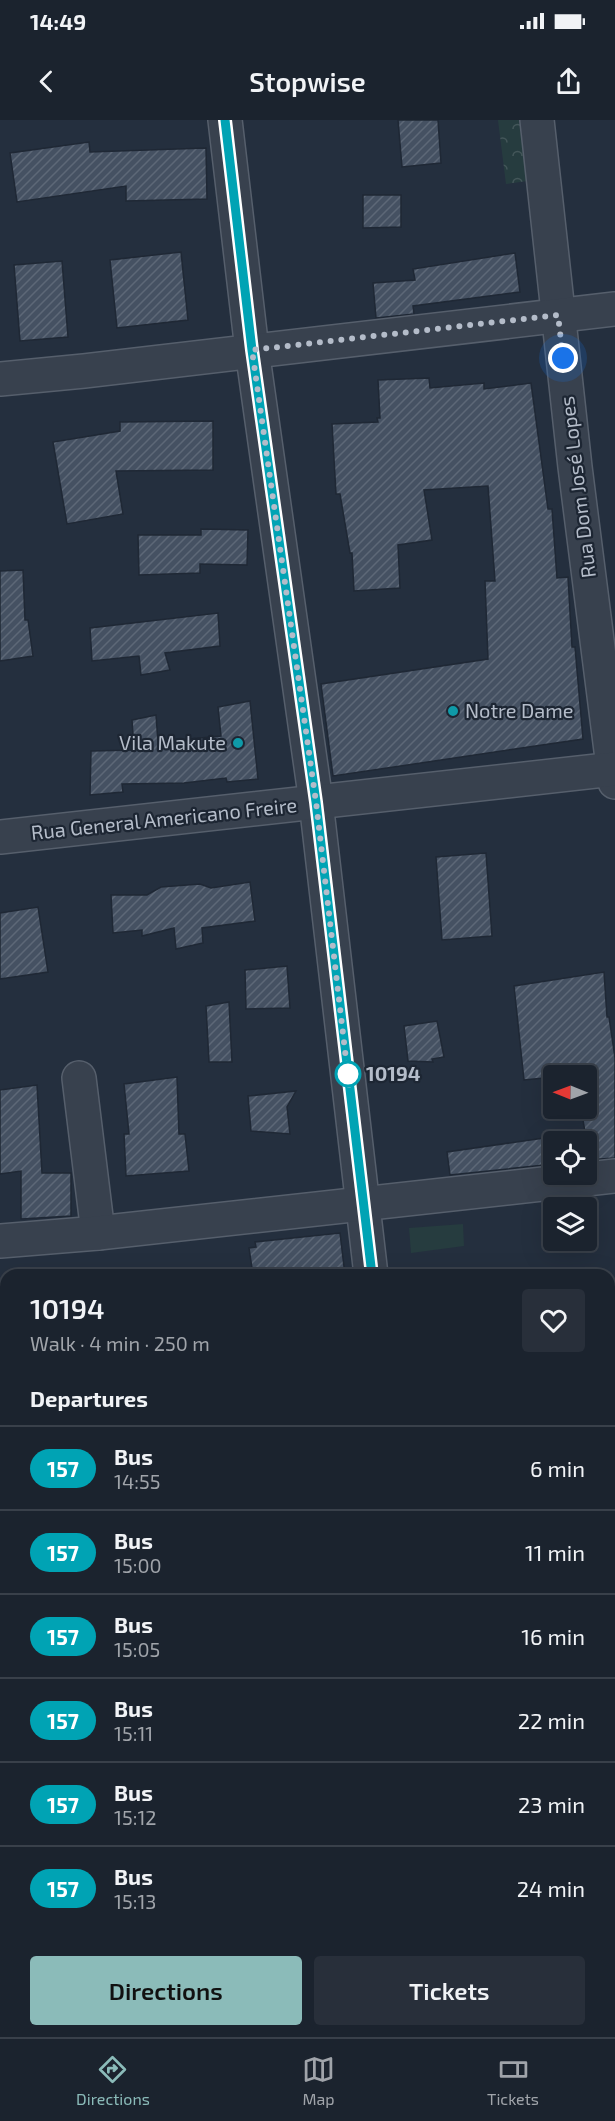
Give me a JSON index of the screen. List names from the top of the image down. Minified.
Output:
{"streets":{"street":["Rua Dom José Lopes","Rua General Americano Freire"]},"crossings":[["Rua Dom José Lopes","Rua General Americano Freire"]],"places":["Notre Dame","Vila Makute","10194"],"lines":["bus line 157"],"north":"left","page":{"status":"14:49","header":"Stopwise","heading":[["10194","Walk · 4 min · 250 m"],"Departures"],"list":[{"mark":"157","name":"Bus","note":"14:55","value":"6 min"},{"mark":"157","name":"Bus","note":"15:00","value":"11 min"},{"mark":"157","name":"Bus","note":"15:05","value":"16 min"},{"mark":"157","name":"Bus","note":"15:11","value":"22 min"},{"mark":"157","name":"Bus","note":"15:12","value":"23 min"},{"mark":"157","name":"Bus","note":"15:13","value":"24 min"}],"buttons":["Directions","Tickets"],"tabs":["Directions","Map","Tickets"]}}
